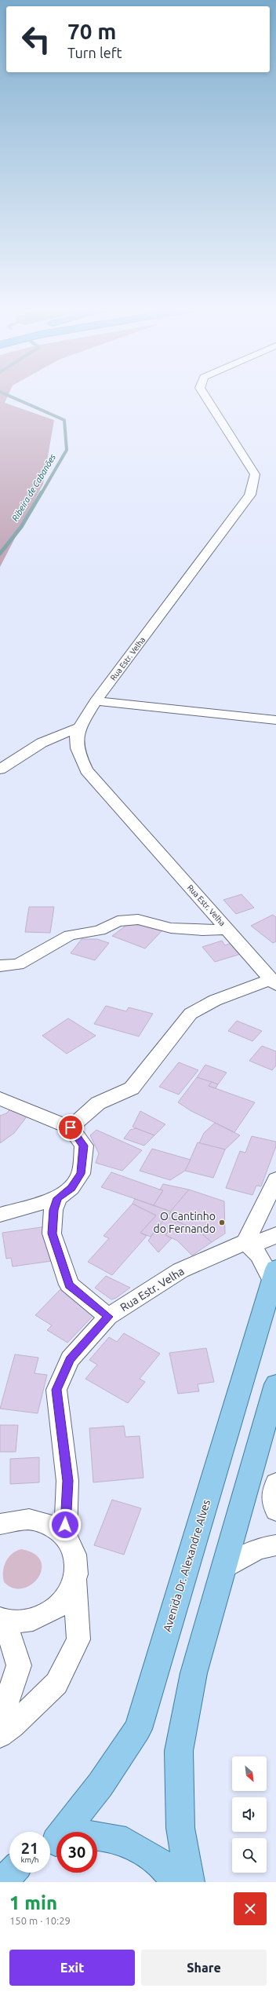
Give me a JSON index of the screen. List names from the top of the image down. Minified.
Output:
{"streets":{"main road":["Avenida Dr. Alexandre Alves"],"street":["Rua Estr. Velha"]},"water":["Ribeira de Cabanões"],"places":["O Cantinho do Fernando"],"north":"bottom right","page":{"turn":["70 m","Turn left"],"speed":"21 km/h","limit":"30","heading":["1 min","150 m · 10:29"],"buttons":["Exit","Share"]}}
